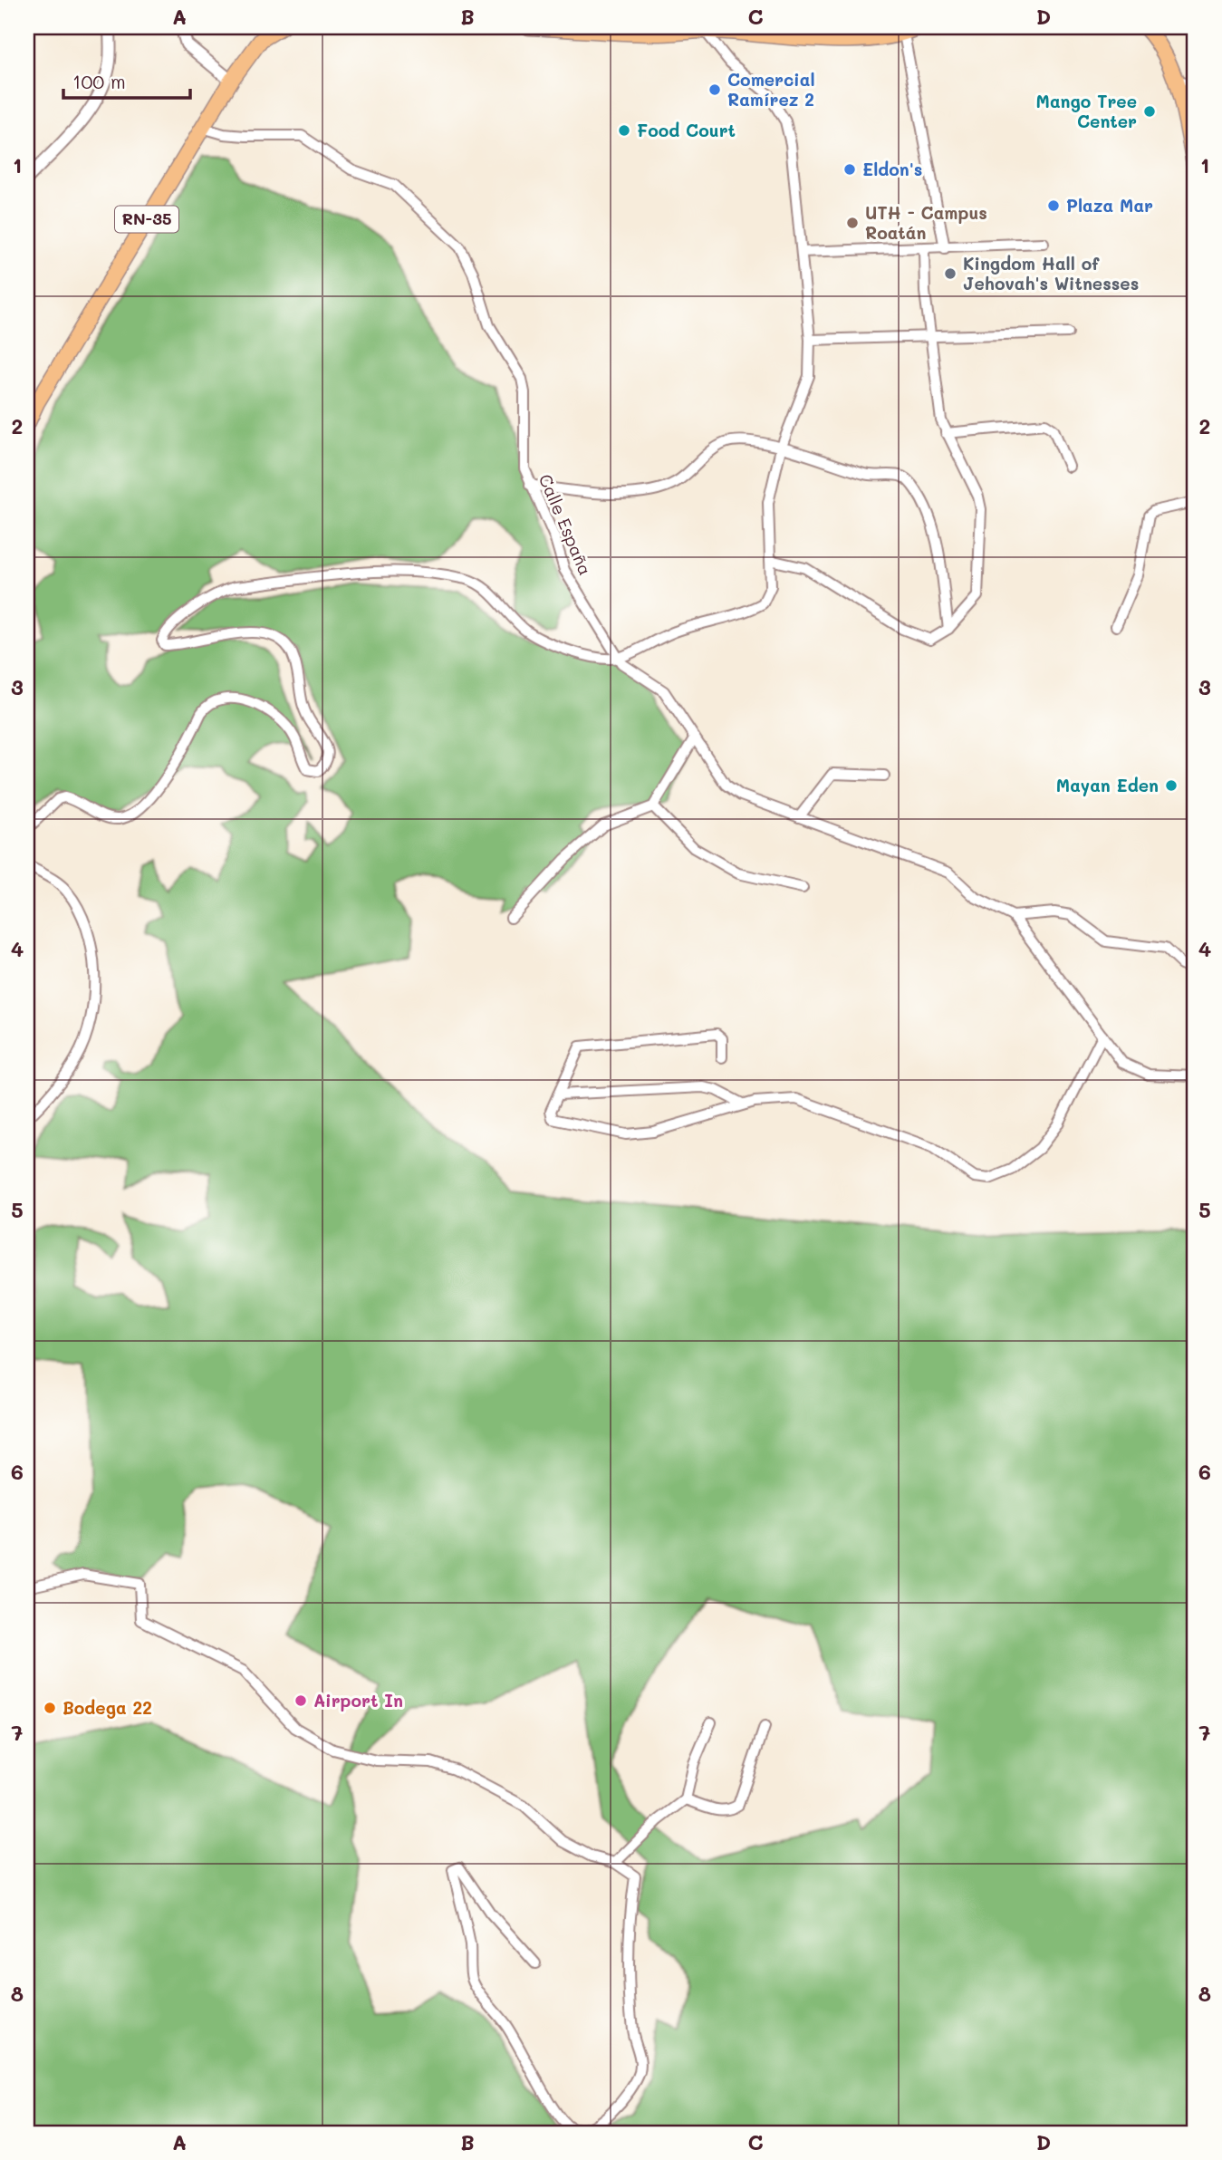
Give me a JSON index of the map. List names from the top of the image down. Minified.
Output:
{"streets":{"main road":["RN-35"],"street":["Calle España"]},"crossings":[["RN-35","Calle España"]],"places":["Comercial Ramírez 2","Mango Tree Center","Food Court","Eldon's","Plaza Mar","UTH - Campus Roatán","Kingdom Hall of Jehovah's Witnesses","Mayan Eden","Airport In","Bodega 22"],"scale_bar":"100 m","grid":{"columns":["A","B","C","D"],"rows":["1","2","3","4","5","6","7","8"]}}
